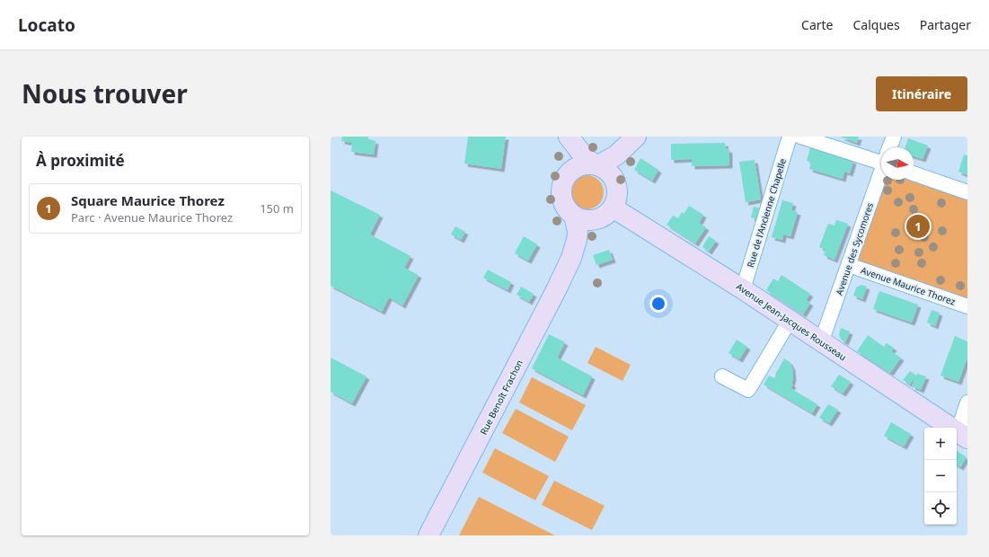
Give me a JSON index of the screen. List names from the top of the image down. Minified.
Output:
{"streets":{"main road":["Avenue Jean-Jacques Rousseau","Rue Benoît Frachon"],"street":["Rue de l'Ancienne Chapelle","Avenue des Sycomores","Avenue Maurice Thorez"]},"crossings":[["Rue de l'Ancienne Chapelle","Avenue Jean-Jacques Rousseau"],["Avenue des Sycomores","Avenue Maurice Thorez"],["Avenue des Sycomores","Avenue Jean-Jacques Rousseau"]],"north":"right","page":{"header":"Locato","nav":["Carte","Calques","Partager"],"title":"Nous trouver","buttons":"Itinéraire","heading":"À proximité","list":[{"mark":"1","name":"Square Maurice Thorez","note":"Parc · Avenue Maurice Thorez","value":"150 m"}],"pins":"1","map_buttons":["+","−"]}}
